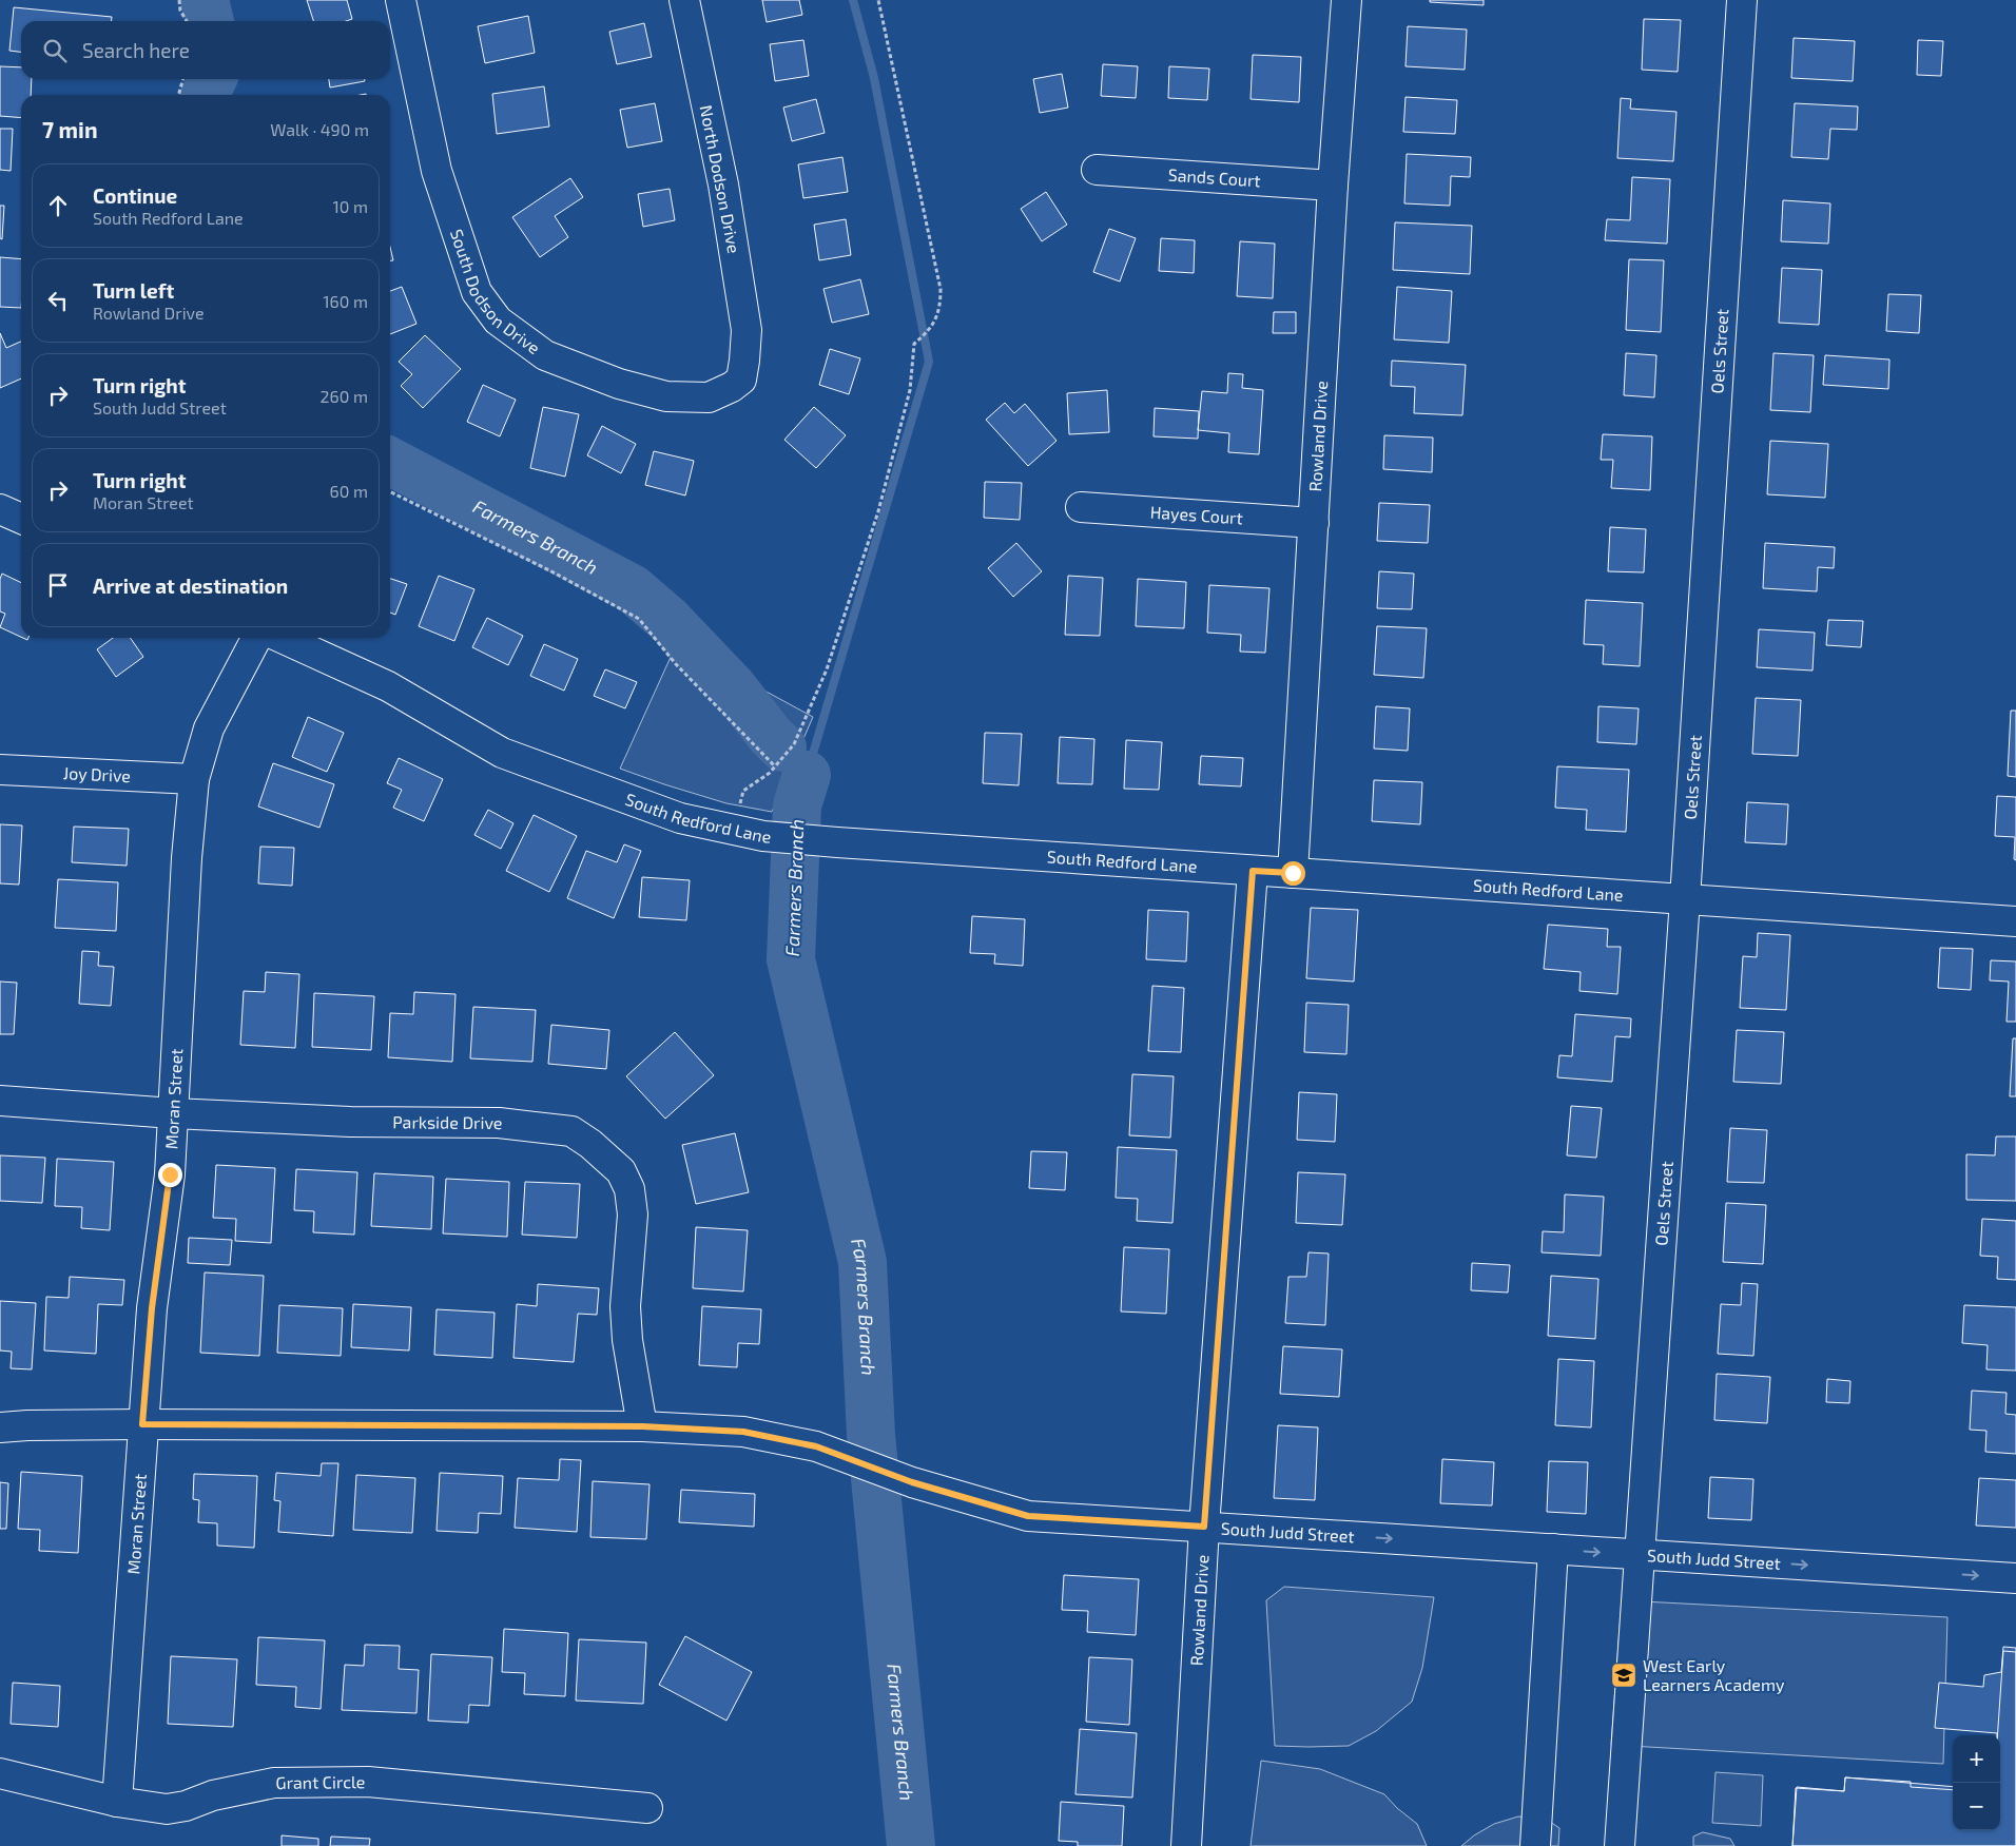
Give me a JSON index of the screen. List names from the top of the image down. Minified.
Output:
{"streets":{"street":["Sands Court","North Dodson Drive","South Dodson Drive","Oels Street","Rowland Drive","Hayes Court","Joy Drive","South Redford Lane","Moran Street","Parkside Drive","South Judd Street","Grant Circle"]},"crossings":[["Sands Court","Rowland Drive"],["North Dodson Drive","South Dodson Drive"],["Oels Street","South Redford Lane"],["Oels Street","South Judd Street"],["Rowland Drive","Hayes Court"],["Rowland Drive","South Redford Lane"],["Rowland Drive","South Judd Street"],["Joy Drive","Moran Street"],["Moran Street","Parkside Drive"],["Moran Street","South Judd Street"],["Moran Street","Grant Circle"],["Parkside Drive","South Judd Street"]],"one_way":["South Judd Street"],"water":["Farmers Branch"],"places":{"school or university":["West Early Learners Academy"]},"page":{"search":"Search here","heading":["7 min","Walk · 490 m"],"list":[["Continue","South Redford Lane","10 m"],["Turn left","Rowland Drive","160 m"],["Turn right","South Judd Street","260 m"],["Turn right","Moran Street","60 m"],"Arrive at destination"],"map_buttons":["+","−"]}}
